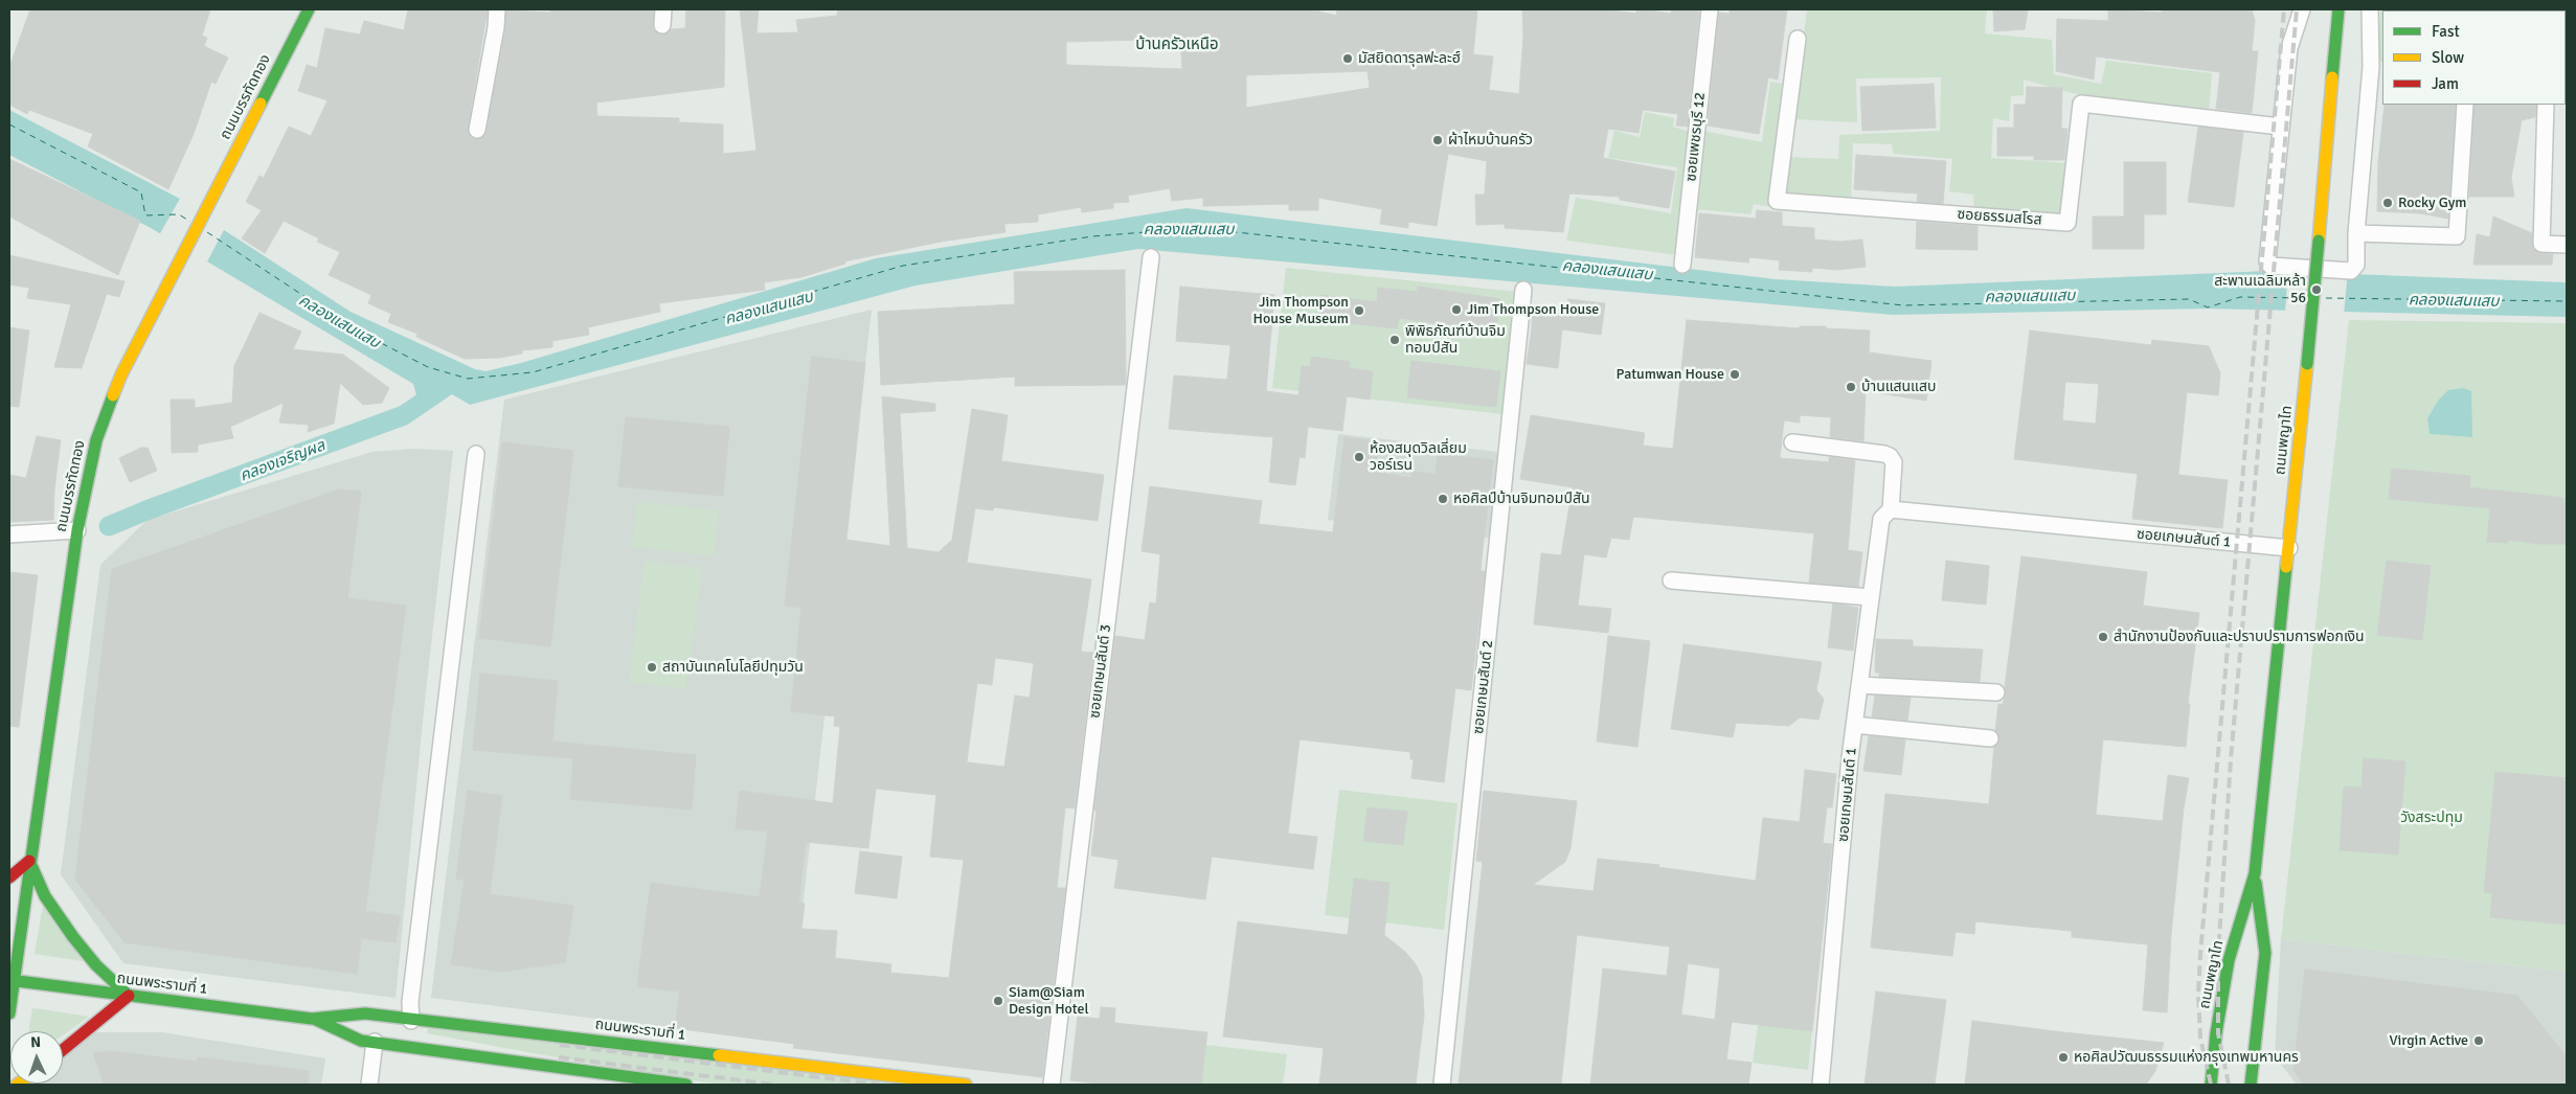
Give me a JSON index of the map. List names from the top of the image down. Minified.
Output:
{"streets":{"main road":["ถนนบรรทัดทอง","ถนนพญาไท","ถนนพระรามที่ 1"],"street":["ซอยเพชรบุรี 12","ซอยธรรมสโรส","ซอยเกษมสันต์ 1","ซอยเกษมสันต์ 3","ซอยเกษมสันต์ 2"]},"crossings":[["ถนนบรรทัดทอง","ถนนพระรามที่ 1"],["ถนนพญาไท","ซอยเกษมสันต์ 1"]],"districts":["บ้านครัวเหนือ"],"water":["คลองแสนแสบ","คลองเจริญผล"],"parks":["วังสระปทุม"],"places":["มัสยิดดารุลฟะละฮ์","ผ้าไหมบ้านครัว","Rocky Gym","สะพานเฉลิมหล้า 56","Jim Thompson House","Jim Thompson House Museum","พิพิธภัณฑ์บ้านจิม ทอมป์สัน","Patumwan House","บ้านแสนแสบ","ห้องสมุดวิลเลี่ยม วอร์เรน","หอศิลป์บ้านจิมทอมป์สัน","สำนักงานป้องกันและปราบปรามการฟอกเงิน","สถาบันเทคโนโลยีปทุมวัน","Siam@Siam Design Hotel","Virgin Active","หอศิลปวัฒนธรรมแห่งกรุงเทพมหานคร"],"legend":["Fast","Slow","Jam"],"north":"top"}
